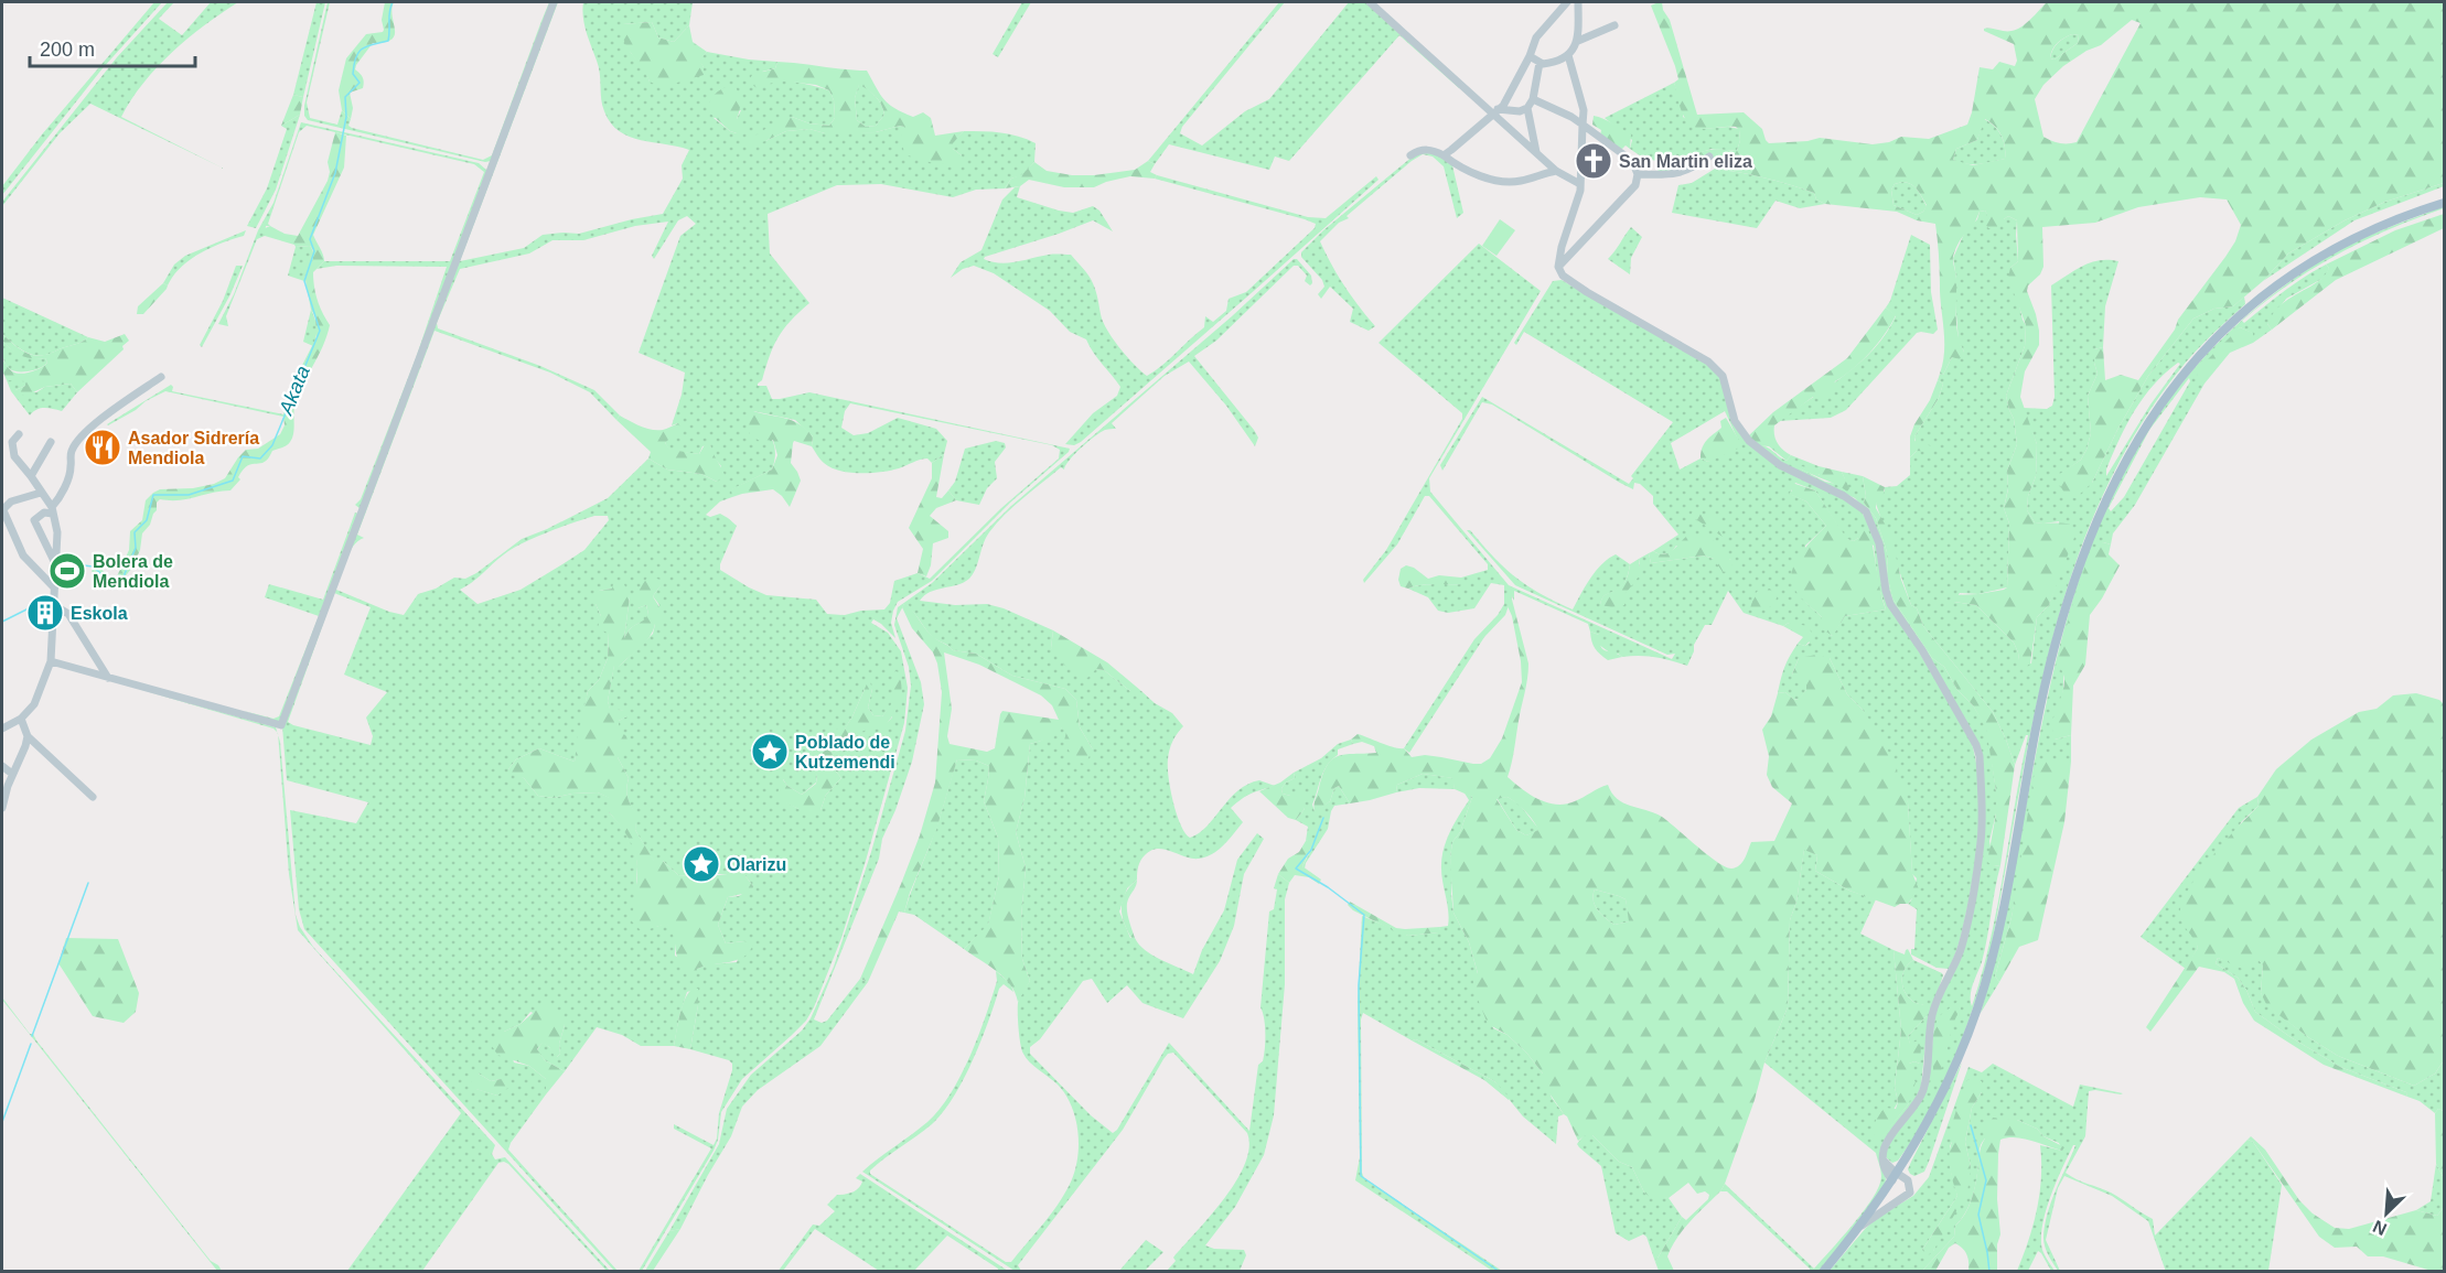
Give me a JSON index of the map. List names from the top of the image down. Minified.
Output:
{"water":["Akata"],"places":{"church":["San Martin eliza"],"restaurant":["Asador Sidrería Mendiola"],"sports":["Bolera de Mendiola"],"building":["Eskola"],"place":["Poblado de Kutzemendi","Olarizu"]},"scale_bar":"200 m","north":"bottom left"}
